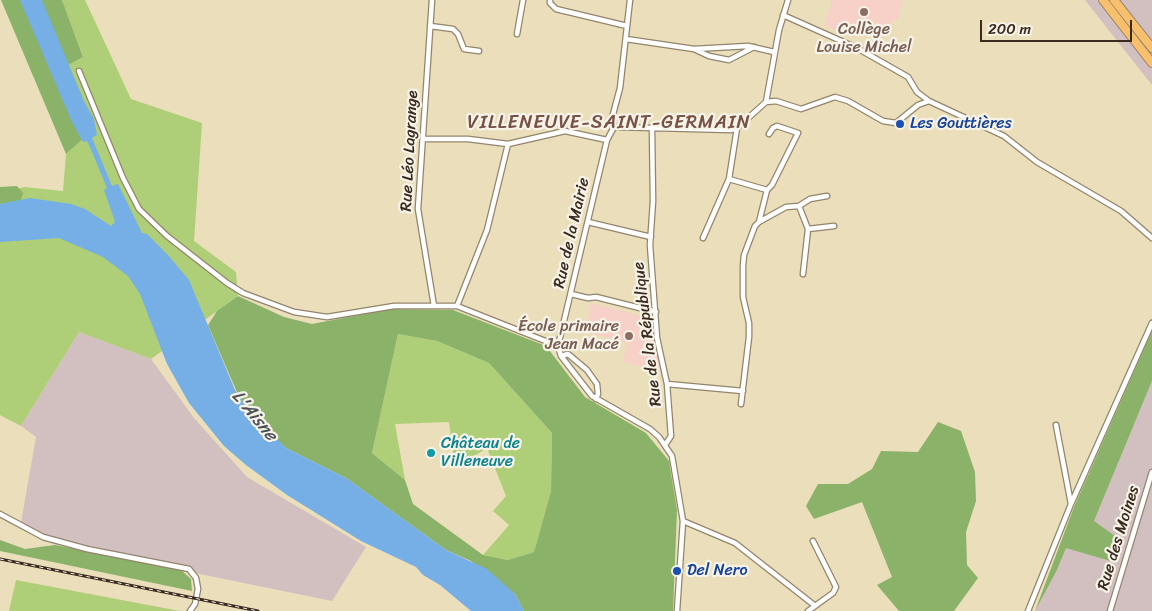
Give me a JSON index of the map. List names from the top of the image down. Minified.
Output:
{"streets":{"street":["Rue Léo Lagrange","Rue de la Mairie","Rue de la République","Rue des Moines"]},"districts":["VILLENEUVE-SAINT-GERMAIN"],"water":["L'Aisne"],"places":["Collège Louise Michel","Les Gouttières","École primaire Jean Macé","Château de Villeneuve","Del Nero"],"scale_bar":"200 m"}
